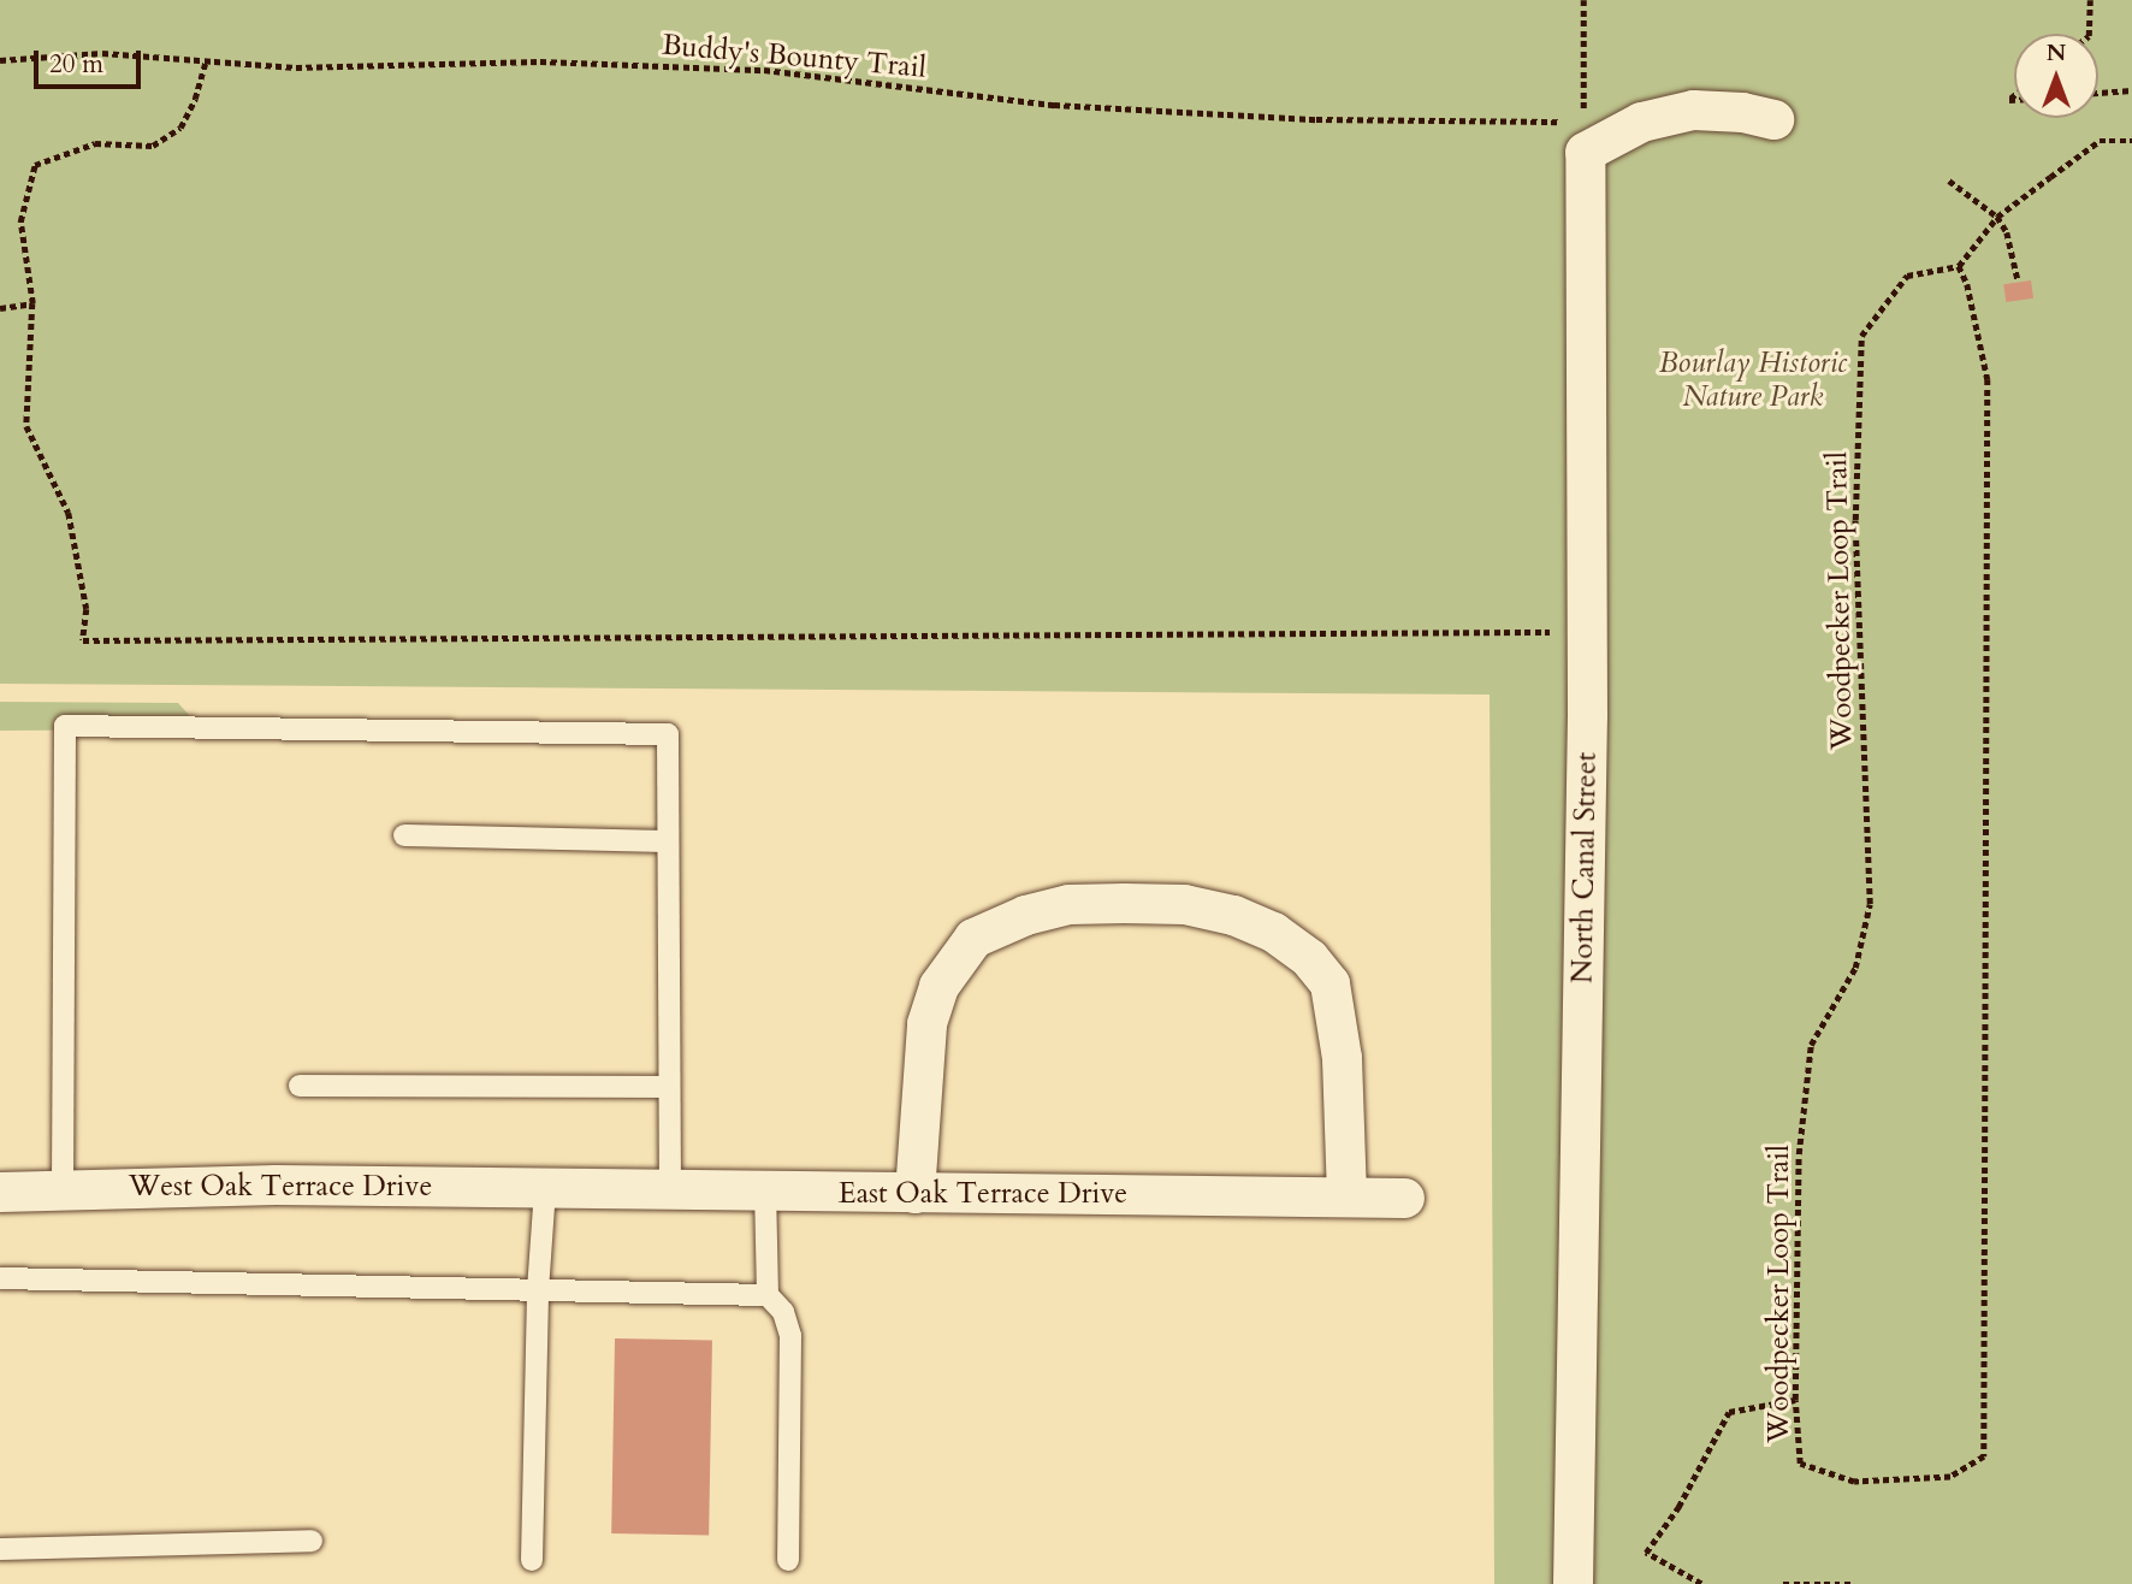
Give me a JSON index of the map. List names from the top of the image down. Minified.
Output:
{"streets":{"street":["North Canal Street","West Oak Terrace Drive","East Oak Terrace Drive"],"path":["Buddy's Bounty Trail","Woodpecker Loop Trail"]},"crossings":[["Buddy's Bounty Trail","North Canal Street"],["West Oak Terrace Drive","East Oak Terrace Drive"]],"parks":["Bourlay Historic Nature Park"],"scale_bar":"20 m","north":"top"}
